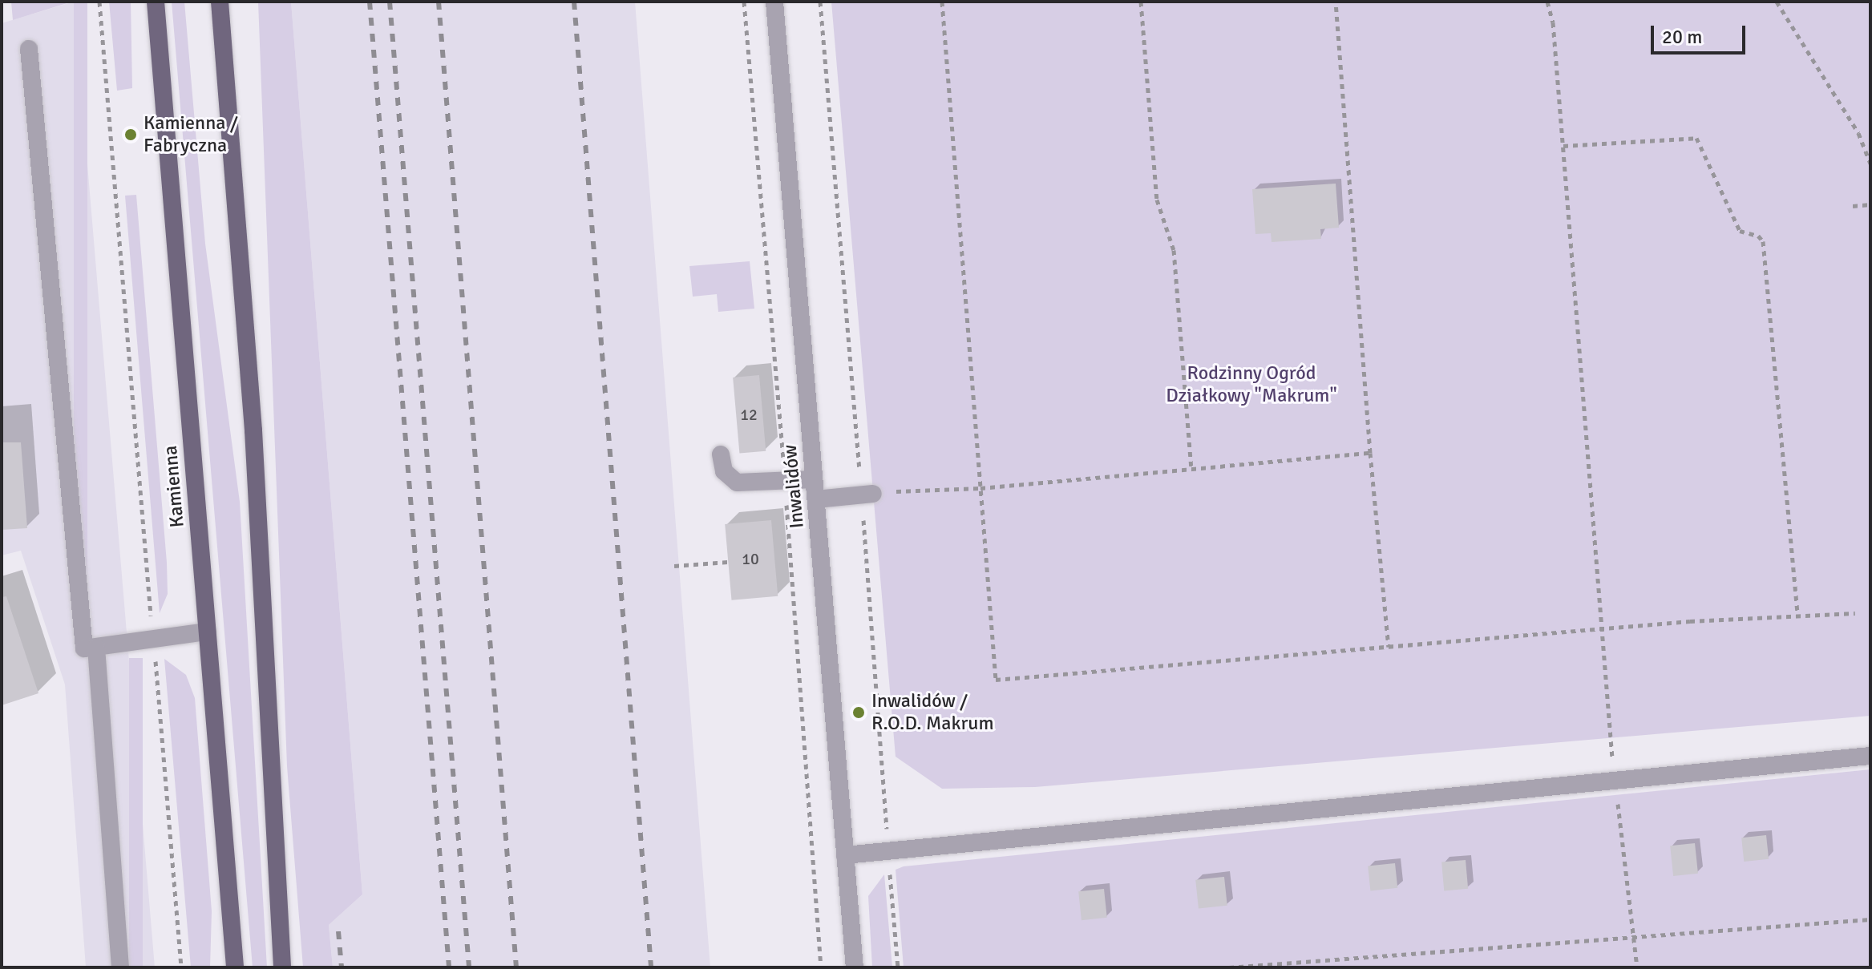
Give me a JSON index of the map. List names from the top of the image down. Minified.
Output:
{"streets":{"main road":["Kamienna"],"street":["Inwalidów"]},"parks":["Rodzinny Ogród Działkowy \"Makrum\""],"places":["Kamienna / Fabryczna","Inwalidów / R.O.D. Makrum"],"house_numbers":["12","10"],"scale_bar":"20 m"}
